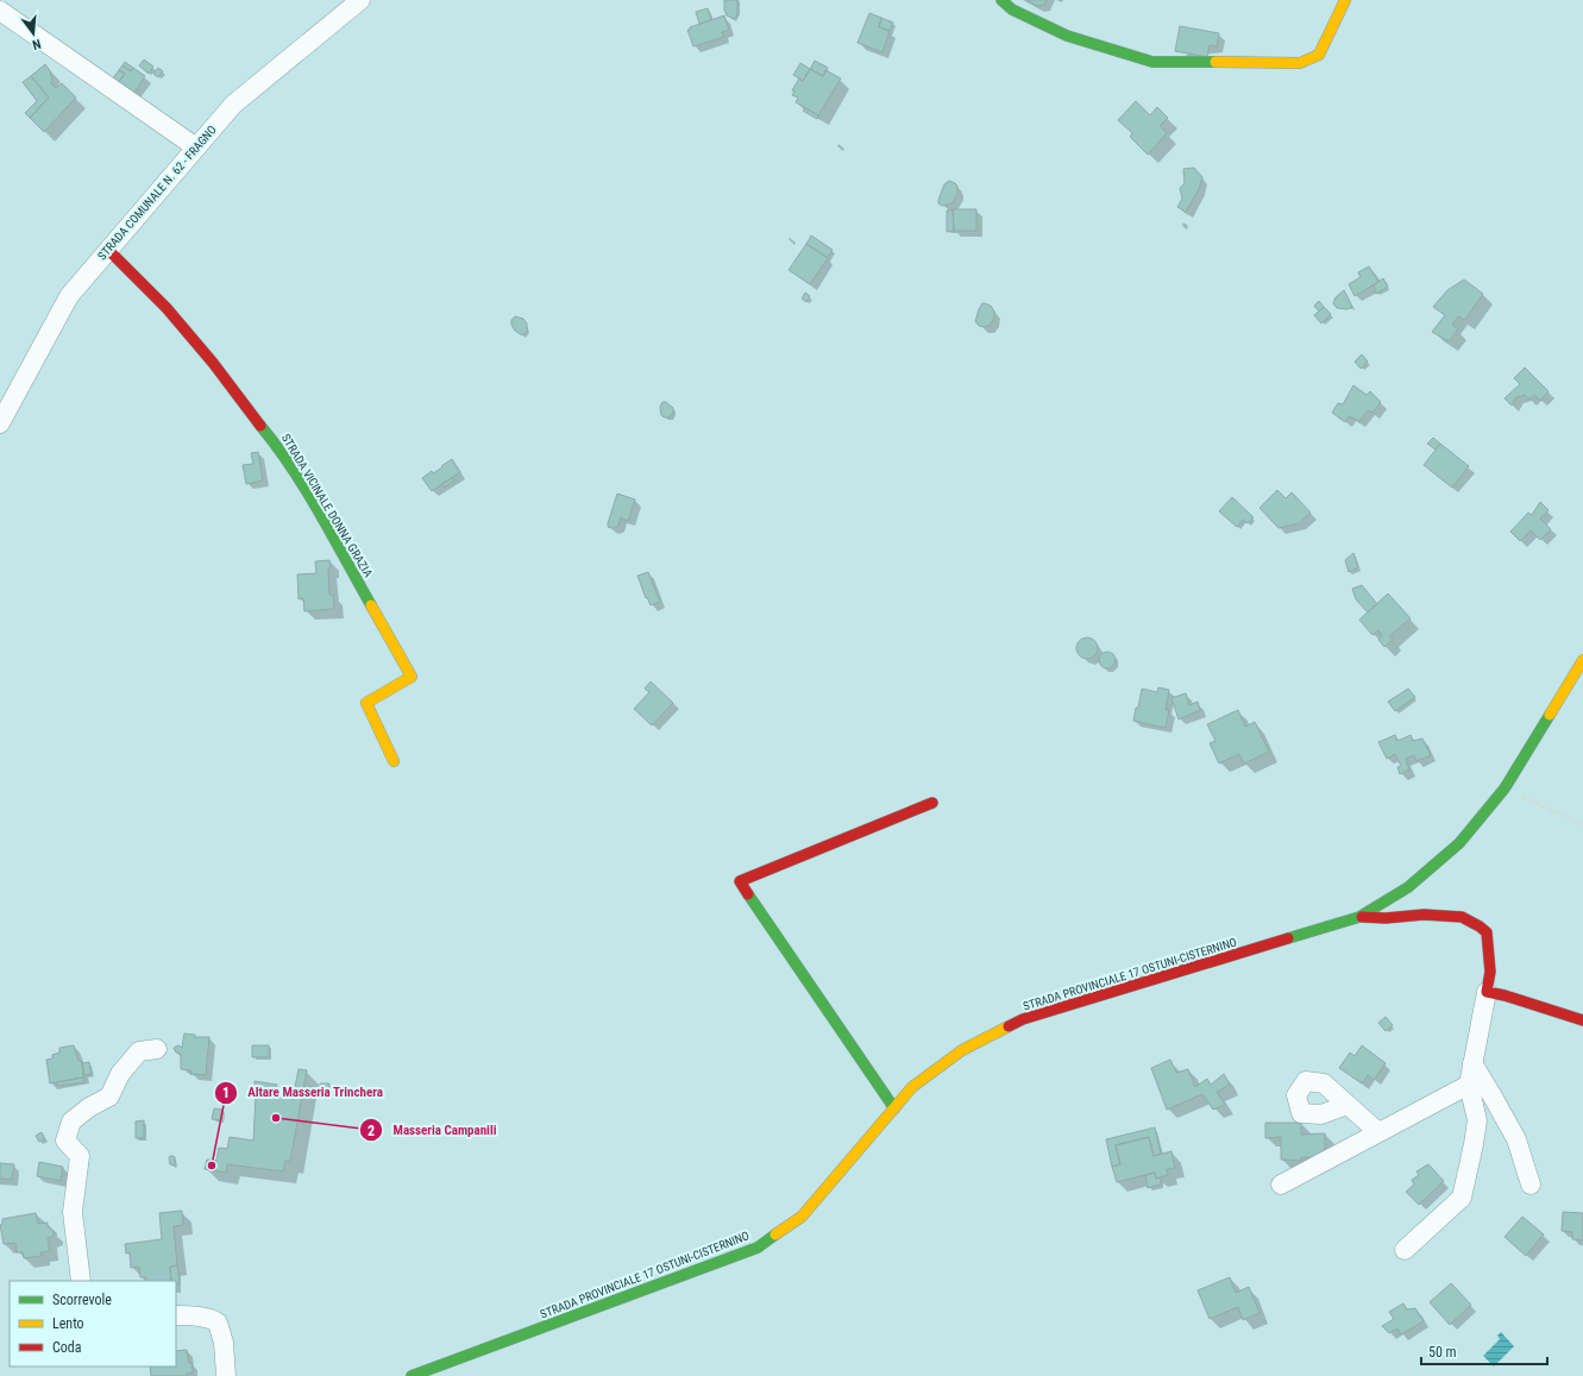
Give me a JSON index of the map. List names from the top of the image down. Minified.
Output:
{"streets":{"street":["STRADA COMUNALE N. 62 - FRAGNO","STRADA VICINALE DONNA GRAZIA","STRADA PROVINCIALE 17 OSTUNI-CISTERNINO"]},"crossings":[["STRADA COMUNALE N. 62 - FRAGNO","STRADA VICINALE DONNA GRAZIA"]],"places":["Masseria Campanili","Altare Masseria Trinchera"],"legend":["Scorrevole","Lento","Coda"],"scale_bar":"50 m","north":"bottom"}
